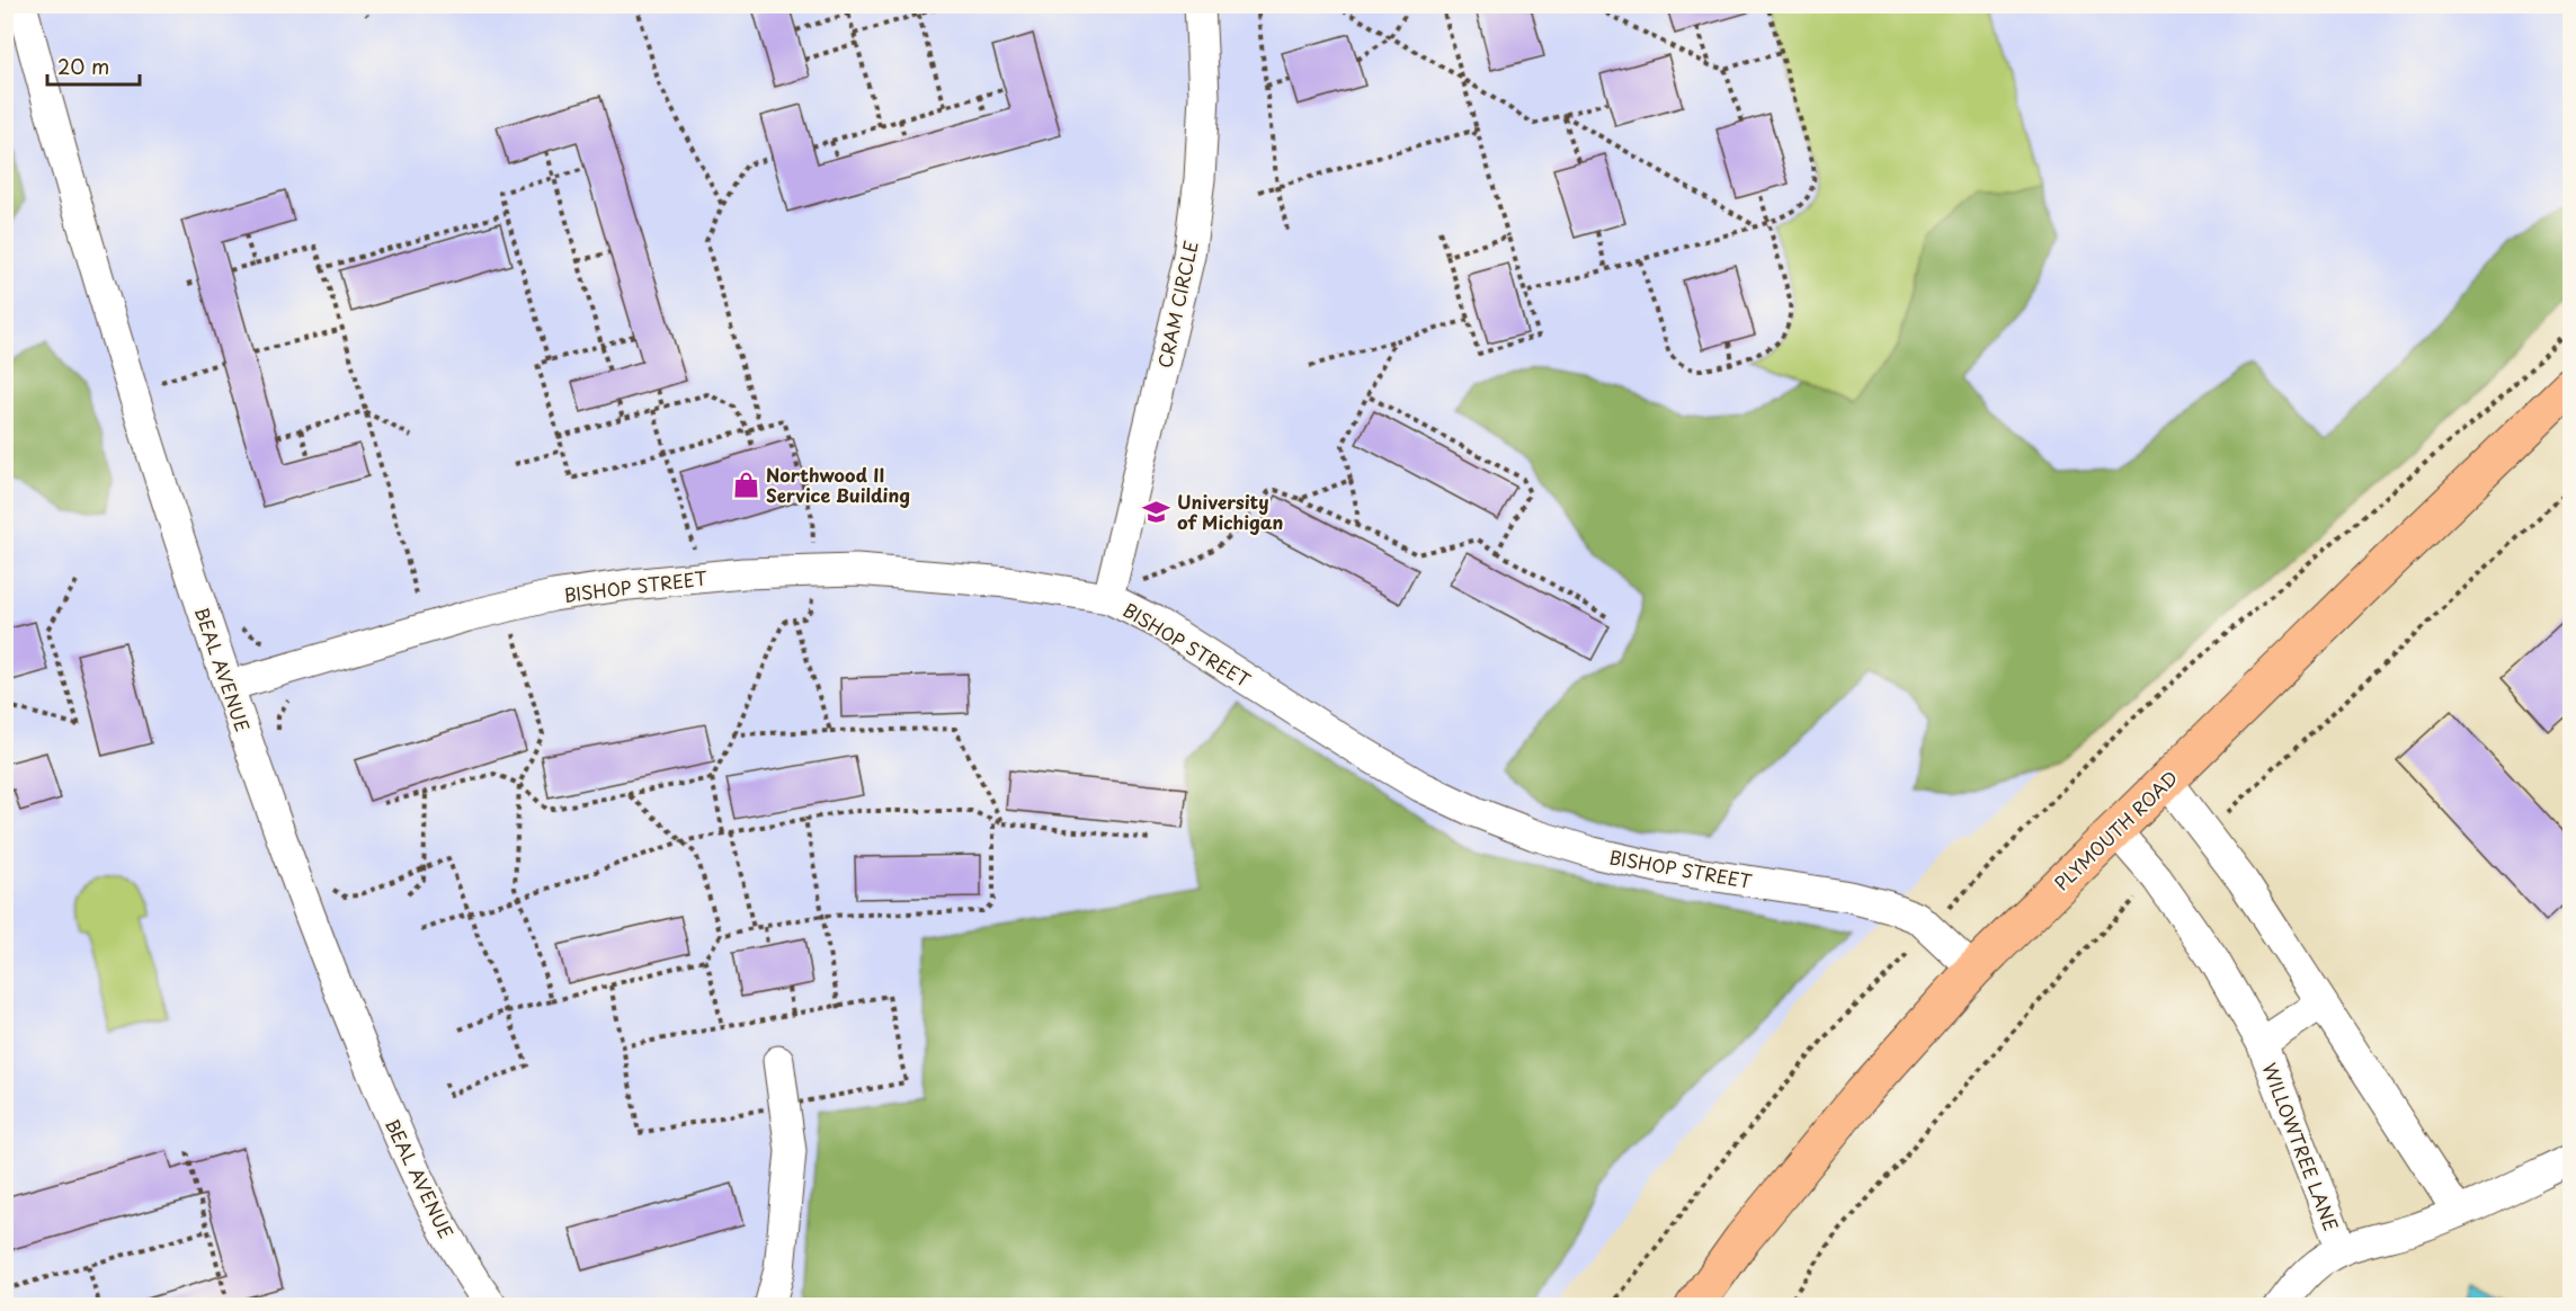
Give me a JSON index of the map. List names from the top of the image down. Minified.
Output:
{"streets":{"main road":["PLYMOUTH ROAD"],"street":["CRAM CIRCLE","BISHOP STREET","BEAL AVENUE","WILLOWTREE LANE"]},"crossings":[["CRAM CIRCLE","BISHOP STREET"],["BISHOP STREET","BEAL AVENUE"],["BISHOP STREET","PLYMOUTH ROAD"],["PLYMOUTH ROAD","WILLOWTREE LANE"]],"places":{"shop":["Northwood II Service Building"],"school or university":["University of Michigan"]},"scale_bar":"20 m"}
